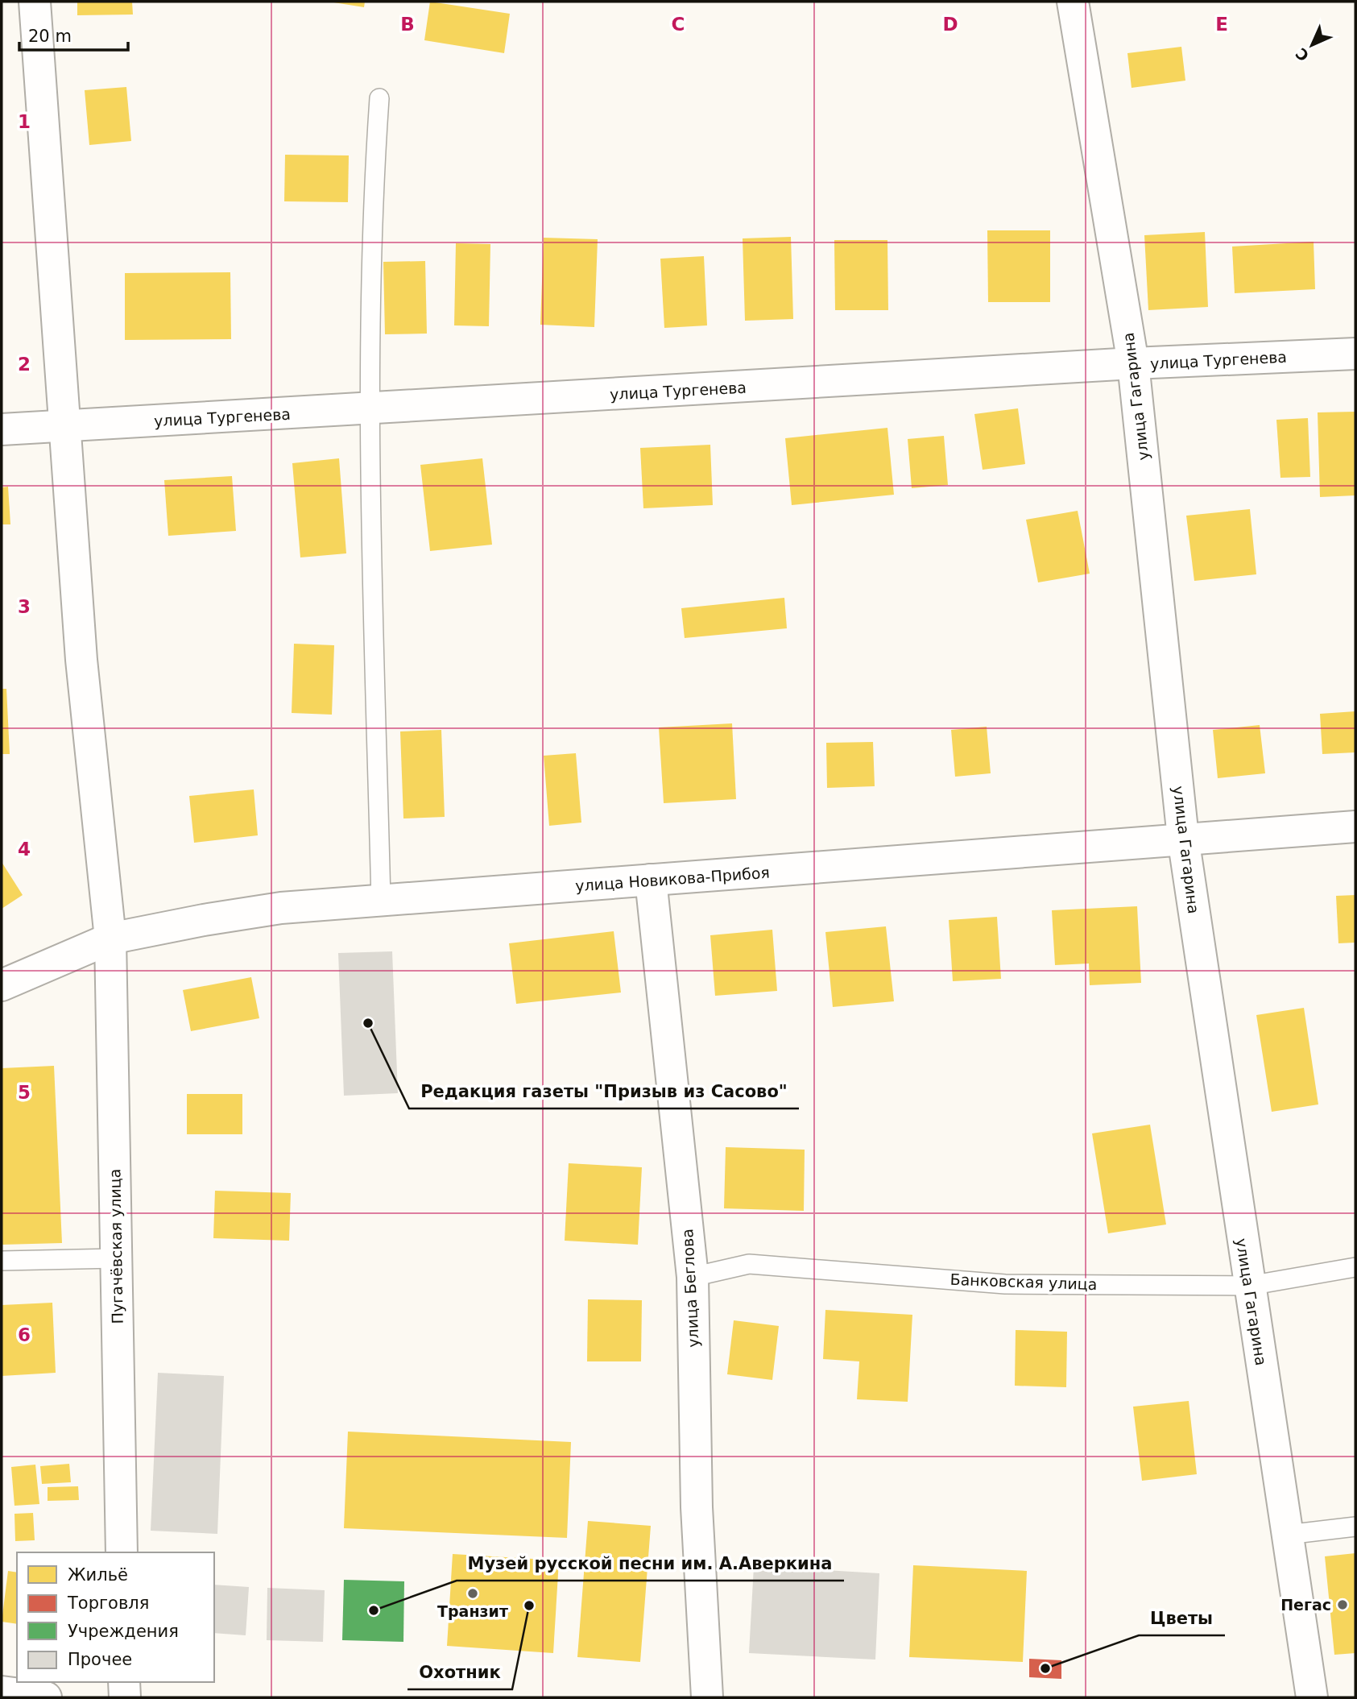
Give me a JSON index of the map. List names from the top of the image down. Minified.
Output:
{"streets":{"street":["улица Тургенева","улица Гагарина","улица Новикова-Прибоя","Пугачёвская улица","улица Беглова"],"lane":["Банковская улица"]},"crossings":[["улица Тургенева","улица Гагарина"],["улица Тургенева","Пугачёвская улица"],["улица Гагарина","улица Новикова-Прибоя"],["улица Гагарина","Банковская улица"],["улица Новикова-Прибоя","Пугачёвская улица"],["улица Новикова-Прибоя","улица Беглова"],["Банковская улица","улица Беглова"]],"places":["Редакция газеты \"Призыв из Сасово\"","Транзит","Пегас","Охотник","Музей русской песни им. А.Аверкина","Цветы"],"legend":["Жильё","Торговля","Учреждения","Прочее"],"scale_bar":"20 m","north":"bottom left","grid":{"columns":["B","C","D","E"],"rows":["1","2","3","4","5","6"]}}
